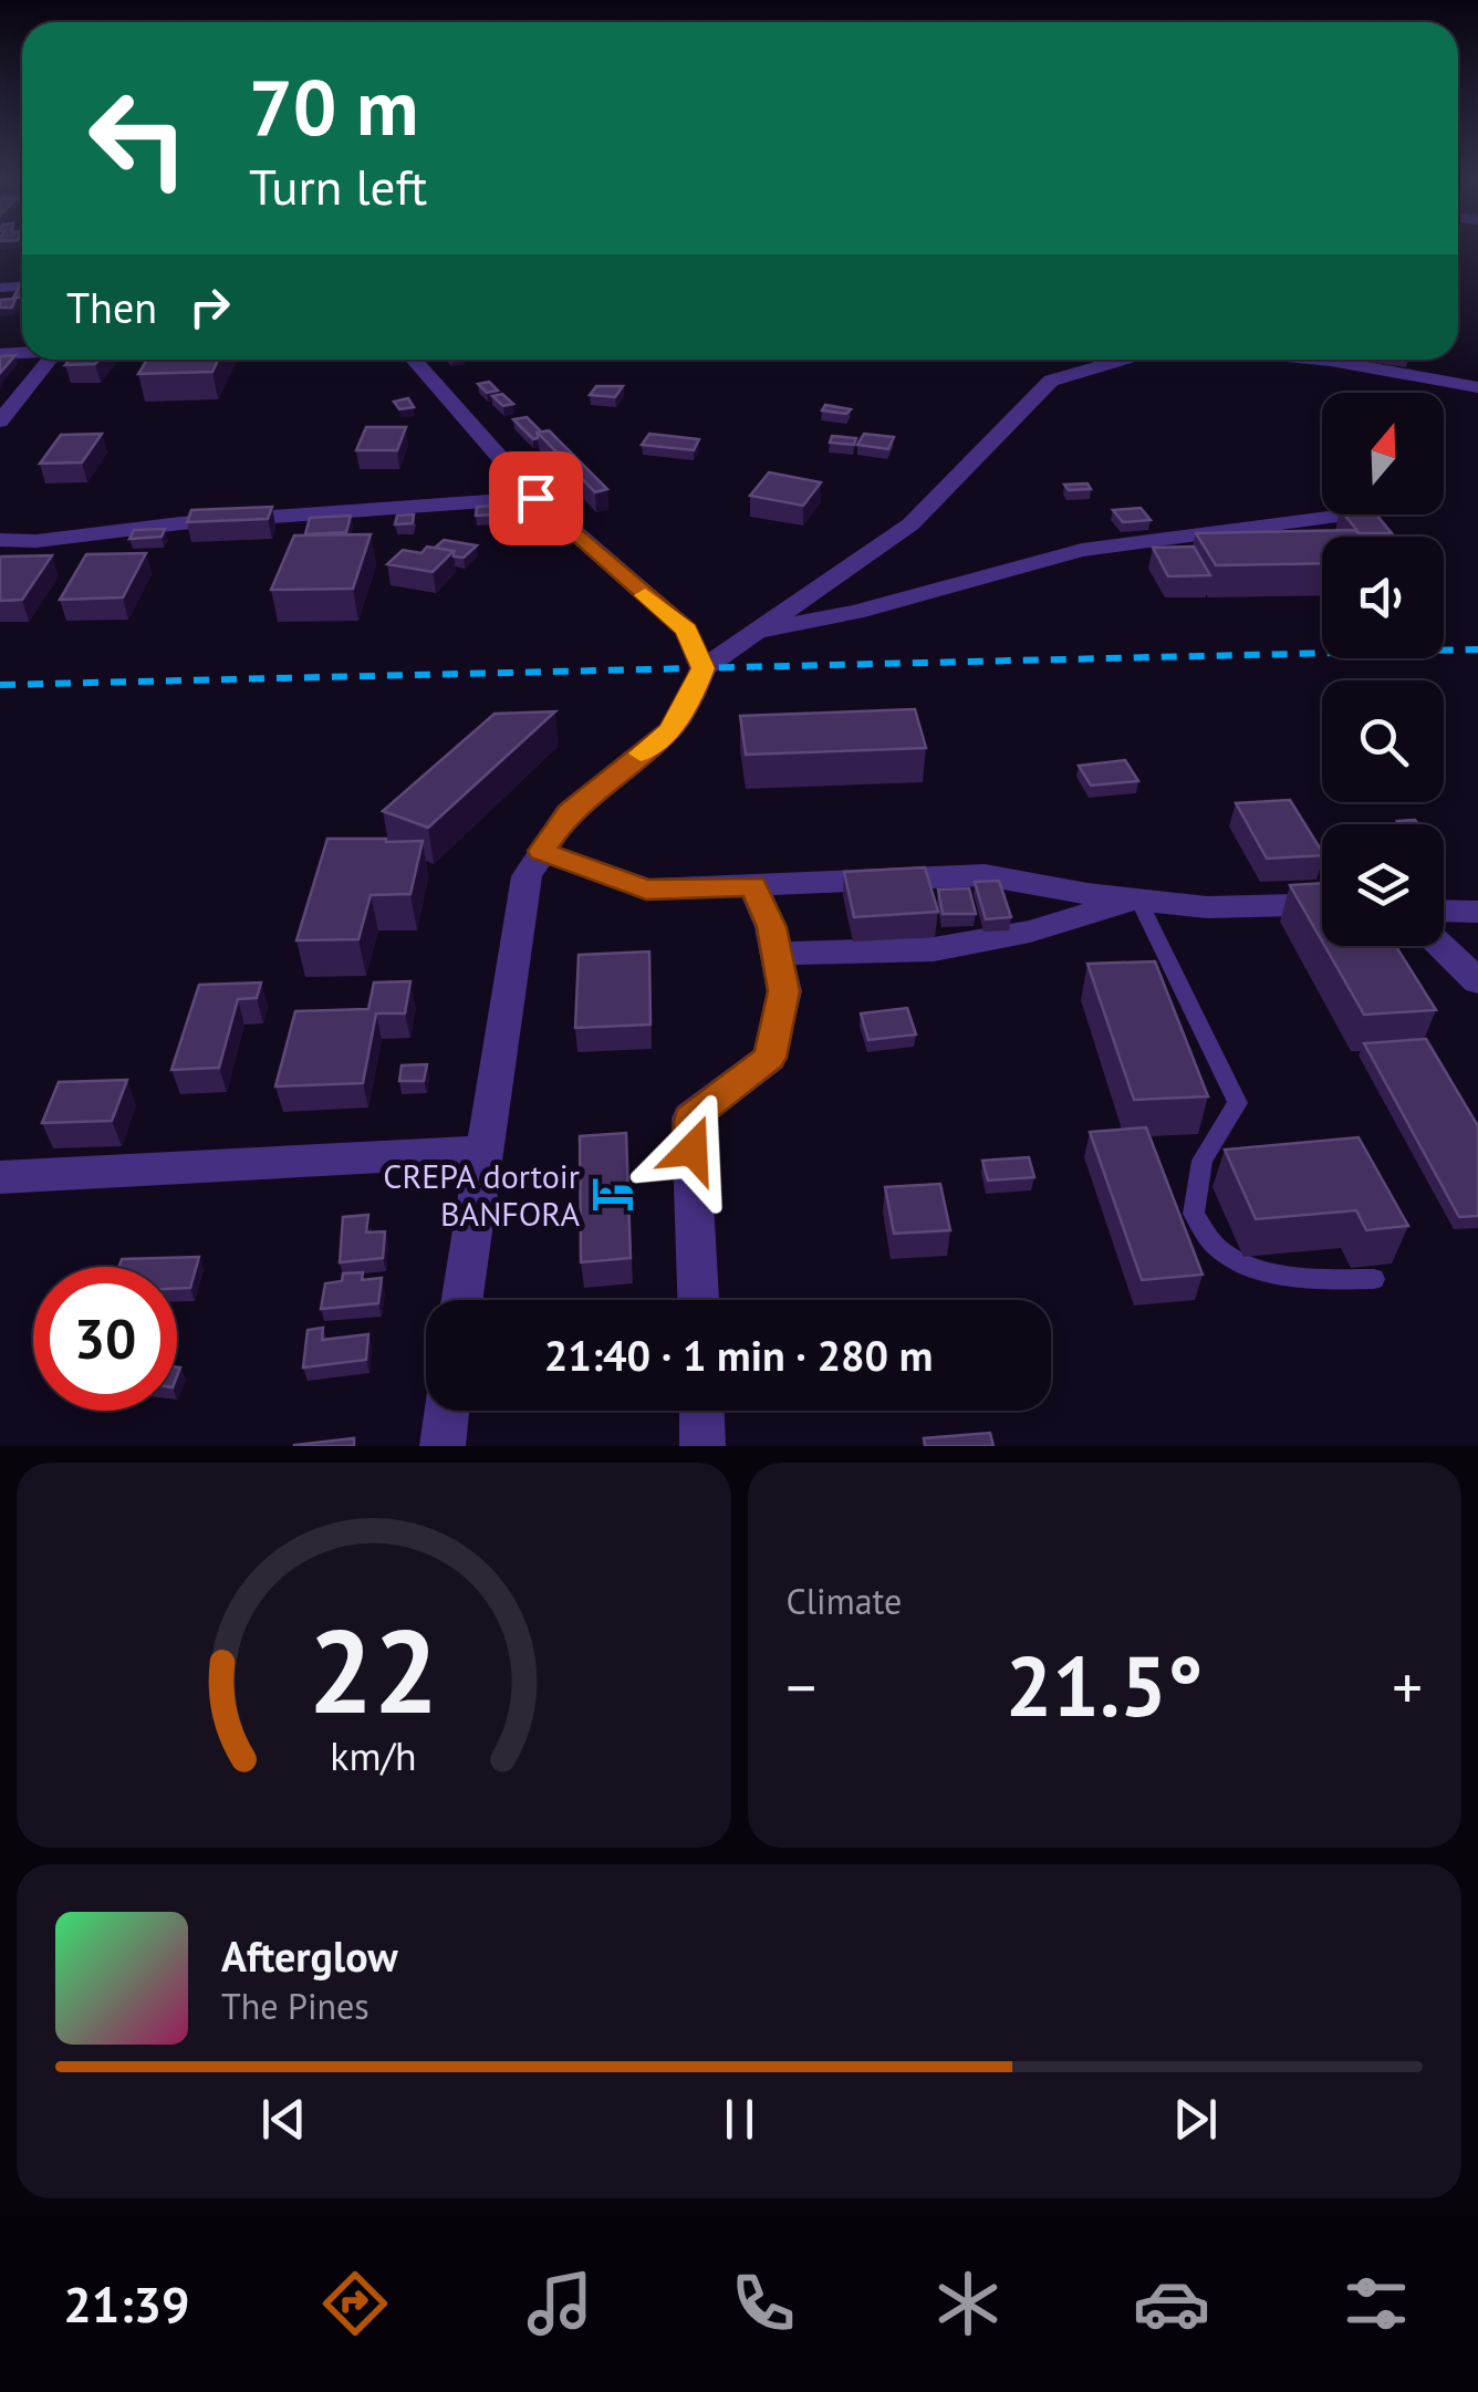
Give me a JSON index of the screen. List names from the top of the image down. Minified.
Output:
{"places":{"hotel":["CREPA dortoir BANFORA"]},"north":"top","page":{"turn":["70 m","Turn left"],"then":"Then","limit":"30","trip":"21:40 · 1 min · 280 m","tile":"Climate","heat":["−","21.5°","+"],"song":["Afterglow","The Pines"],"tabs":"21:39","gauge":["22","km/h"]}}
